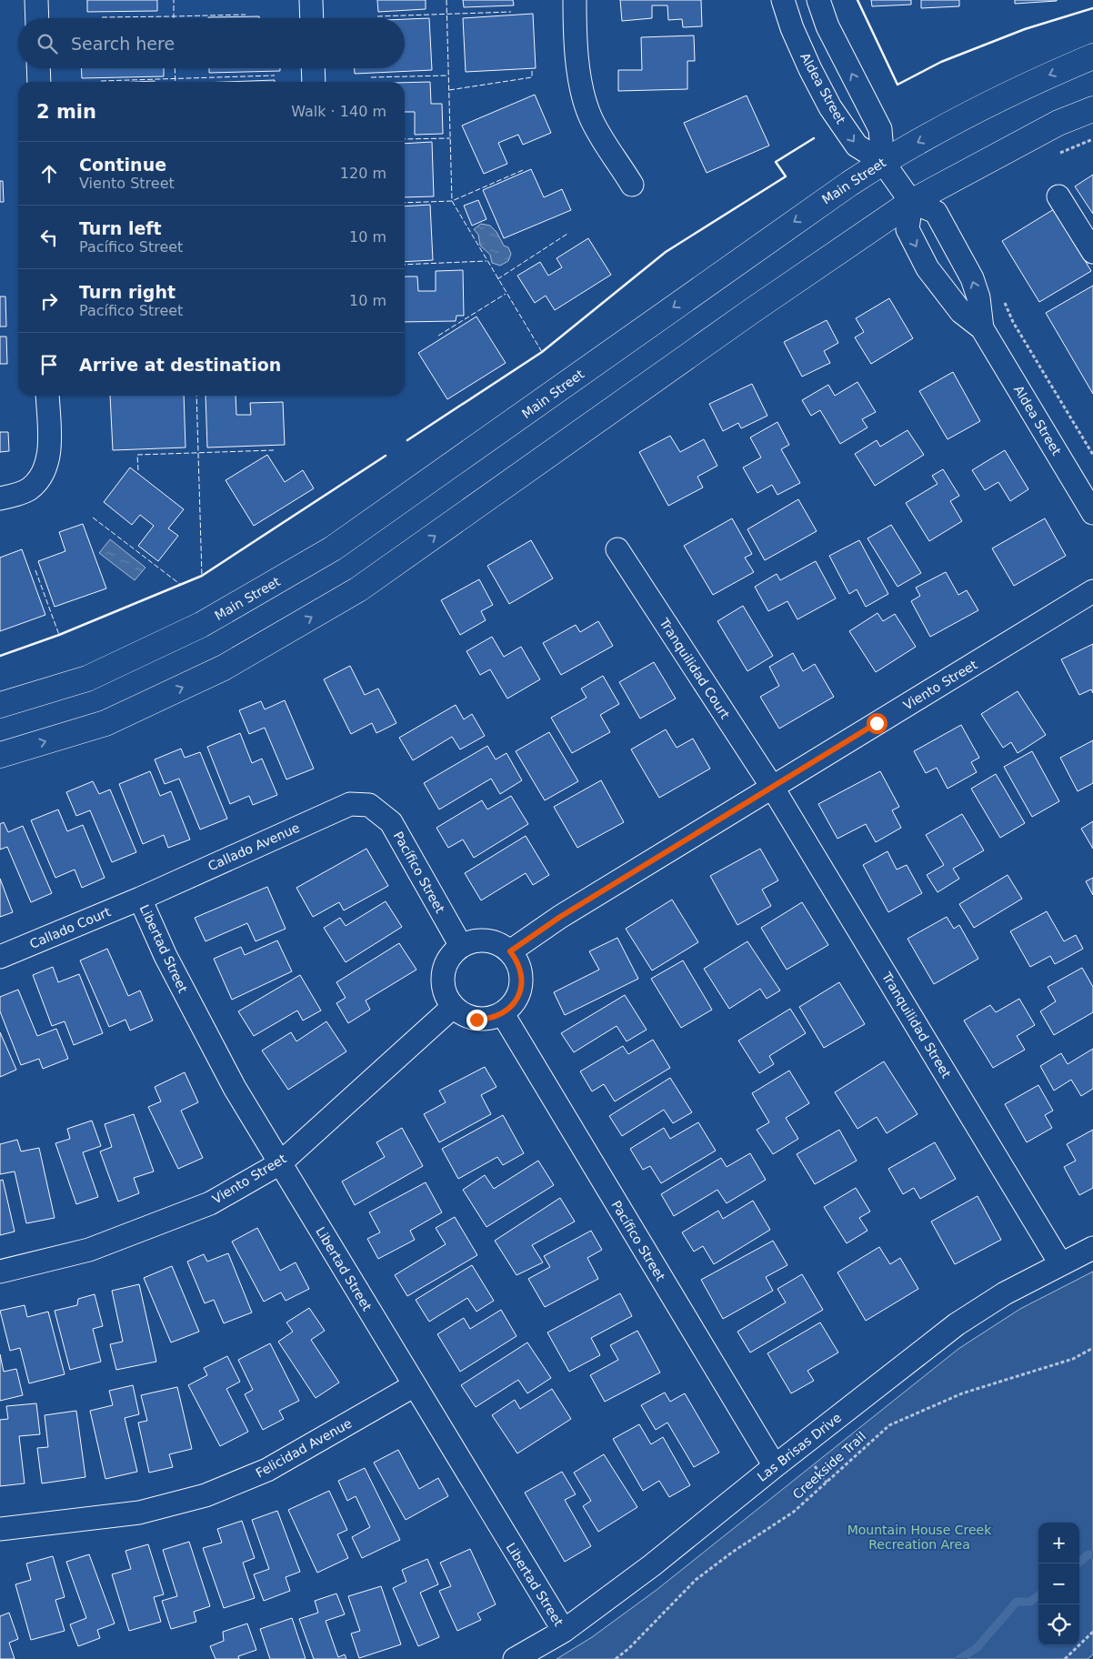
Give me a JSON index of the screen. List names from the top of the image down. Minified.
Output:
{"streets":{"street":["Aldea Street","Main Street","Tranquilidad Court","Viento Street","Callado Avenue","Pacífico Street","Callado Court","Libertad Street","Tranquilidad Street","Las Brisas Drive","Felicidad Avenue"],"path":["Creekside Trail"]},"crossings":[["Aldea Street","Main Street"],["Tranquilidad Court","Viento Street"],["Tranquilidad Court","Tranquilidad Street"],["Viento Street","Pacífico Street"],["Viento Street","Libertad Street"],["Viento Street","Tranquilidad Street"],["Callado Avenue","Pacífico Street"],["Callado Avenue","Callado Court"],["Callado Avenue","Libertad Street"],["Pacífico Street","Las Brisas Drive"],["Callado Court","Libertad Street"],["Libertad Street","Las Brisas Drive"],["Libertad Street","Felicidad Avenue"],["Tranquilidad Street","Las Brisas Drive"]],"parks":["Mountain House Creek Recreation Area"],"page":{"search":"Search here","heading":["2 min","Walk · 140 m"],"list":[["Continue","Viento Street","120 m"],["Turn left","Pacífico Street","10 m"],["Turn right","Pacífico Street","10 m"],"Arrive at destination"],"map_buttons":["+","−"]}}
